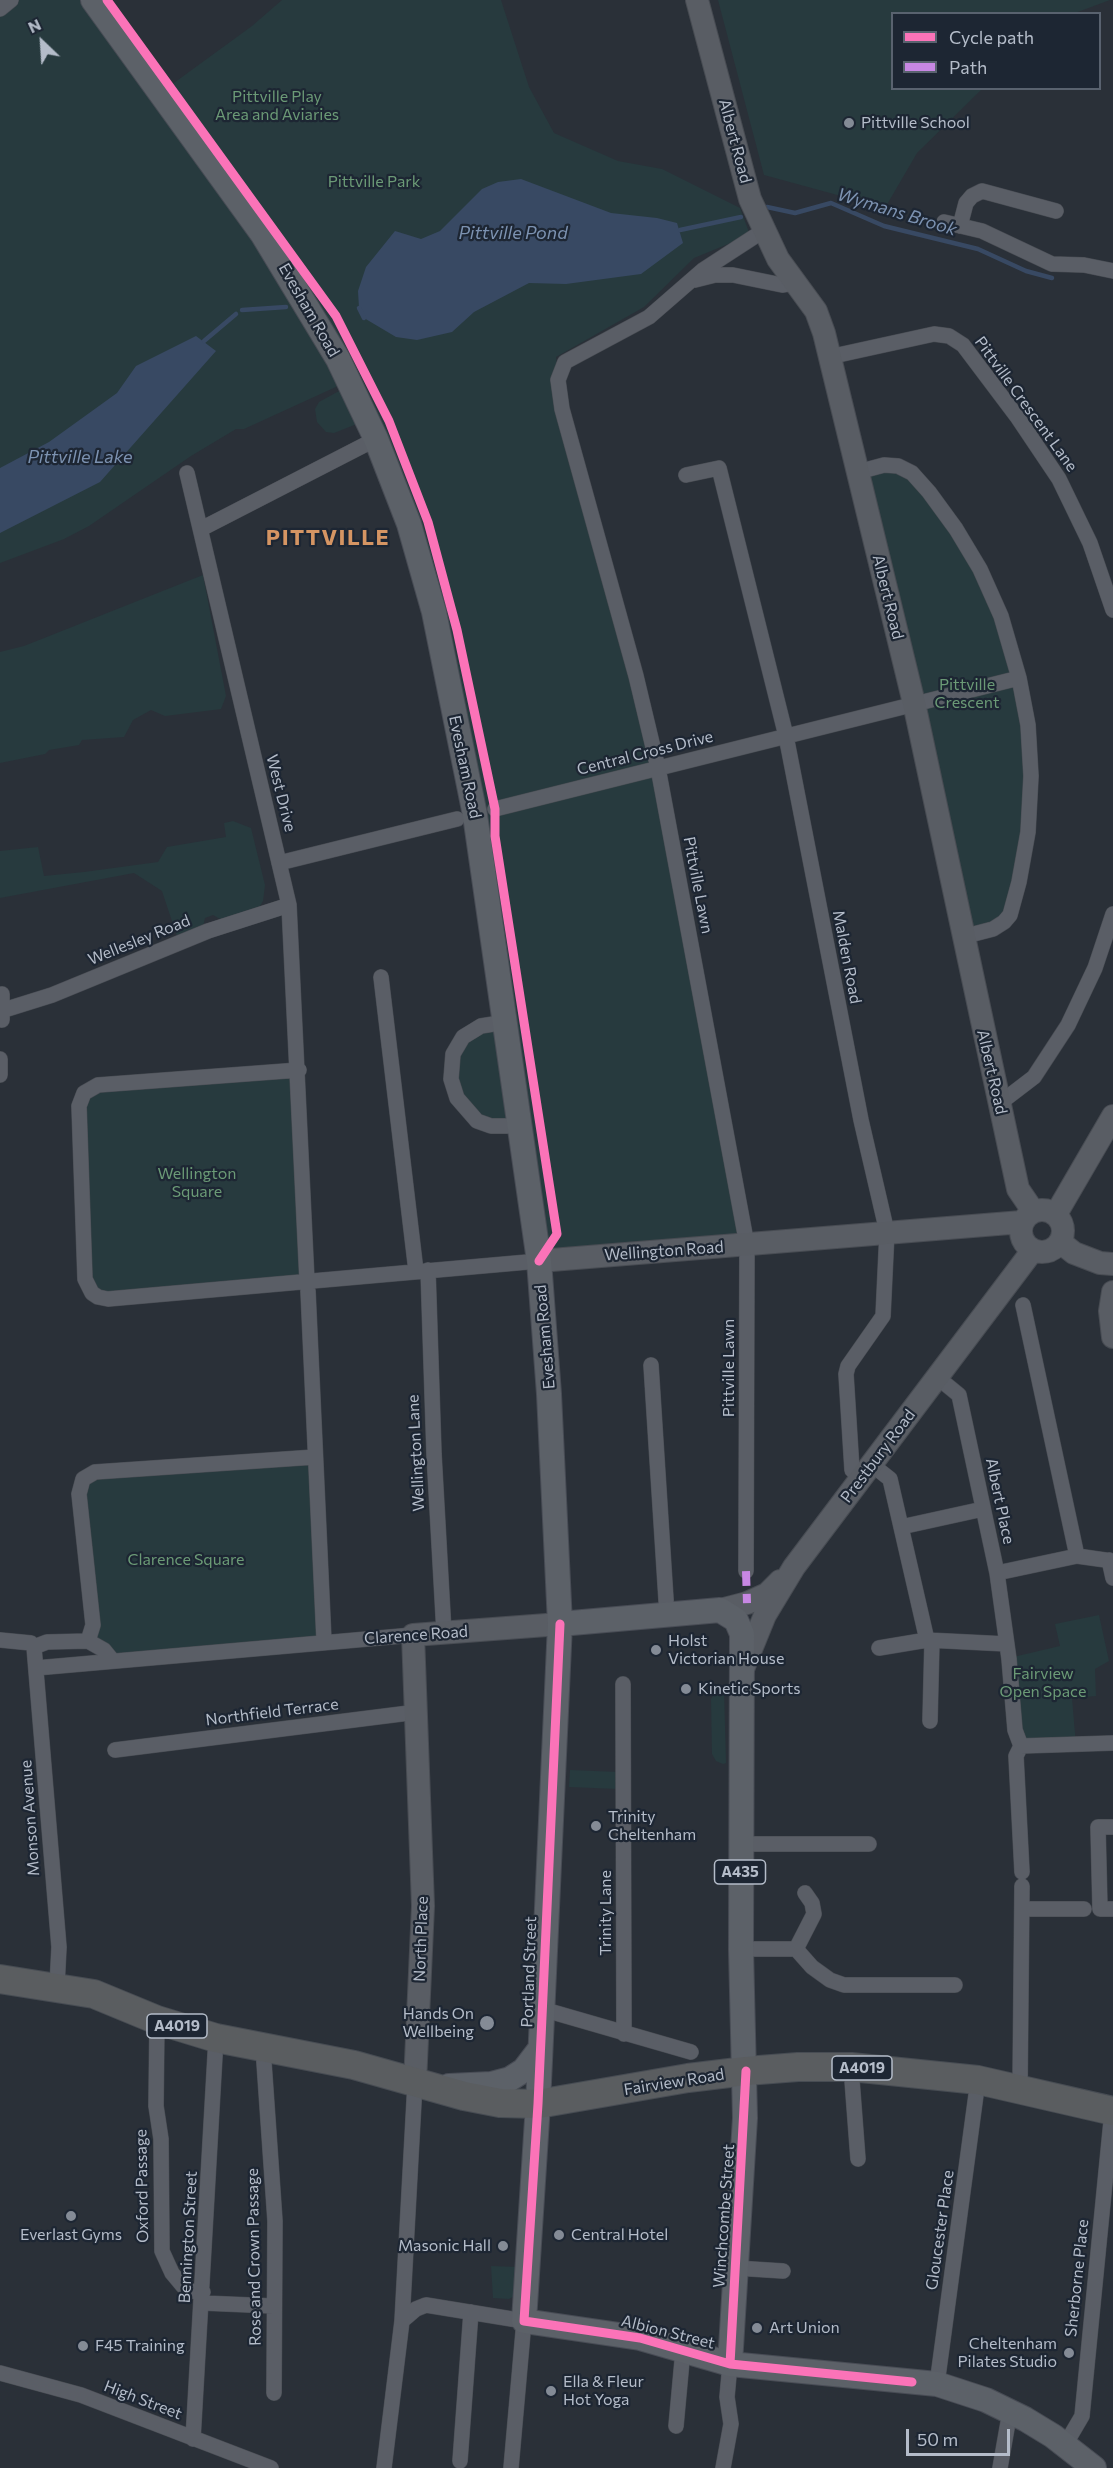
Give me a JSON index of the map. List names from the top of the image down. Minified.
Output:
{"streets":{"highway":["A4019","Fairview Road"],"main road":["Evesham Road","Clarence Road","A435","Portland Street","Winchcombe Street","Albion Street"],"street":["Albert Road","Pittville Crescent Lane","Central Cross Drive","West Drive","Pittville Lawn","Wellesley Road","Malden Road","Wellington Road","Wellington Lane","Prestbury Road","Albert Place","Northfield Terrace","Monson Avenue","Trinity Lane","North Place","Oxford Passage","Gloucester Place","Bennington Street","Rose and Crown Passage","Sherborne Place","High Street"]},"crossings":[["Albert Road","Pittville Crescent Lane"],["Albert Road","Central Cross Drive"],["Albert Road","Pittville Lawn"],["Albert Road","Wellington Road"],["Albert Road","Prestbury Road"],["Evesham Road","Wellington Road"],["Evesham Road","Clarence Road"],["Evesham Road","Portland Street"],["Central Cross Drive","Pittville Lawn"],["Central Cross Drive","Malden Road"],["West Drive","Wellesley Road"],["Pittville Lawn","Wellington Road"],["Malden Road","Wellington Road"],["Malden Road","Prestbury Road"],["Wellington Road","Wellington Lane"],["Wellington Road","Prestbury Road"],["Wellington Lane","Clarence Road"],["Prestbury Road","Albert Place"],["Prestbury Road","Clarence Road"],["Prestbury Road","A435"],["Prestbury Road","Winchcombe Street"],["Clarence Road","Monson Avenue"],["Clarence Road","A435"],["Clarence Road","North Place"],["Clarence Road","Portland Street"],["Northfield Terrace","North Place"],["Monson Avenue","A4019"],["A435","Winchcombe Street"],["North Place","A4019"],["North Place","Fairview Road"],["Portland Street","Fairview Road"],["Portland Street","Albion Street"],["A4019","Fairview Road"],["A4019","Oxford Passage"],["A4019","Bennington Street"],["A4019","Rose and Crown Passage"],["Fairview Road","Winchcombe Street"],["Fairview Road","Gloucester Place"],["Fairview Road","Sherborne Place"],["Oxford Passage","Bennington Street"],["Winchcombe Street","Albion Street"],["Gloucester Place","Albion Street"],["Bennington Street","High Street"],["Sherborne Place","Albion Street"]],"districts":["PITTVILLE"],"water":["Wymans Brook","Pittville Pond","Pittville Lake"],"parks":["Pittville Play Area and Aviaries","Pittville Park","Pittville Crescent","Wellington Square","Clarence Square","Fairview Open Space"],"places":["Pittville School","Holst Victorian House","Kinetic Sports","Trinity Cheltenham","Hands On Wellbeing","Everlast Gyms","Central Hotel","Masonic Hall","Art Union","F45 Training","Cheltenham Pilates Studio","Ella & Fleur Hot Yoga"],"legend":["Cycle path","Path"],"scale_bar":"50 m","north":"top left"}
